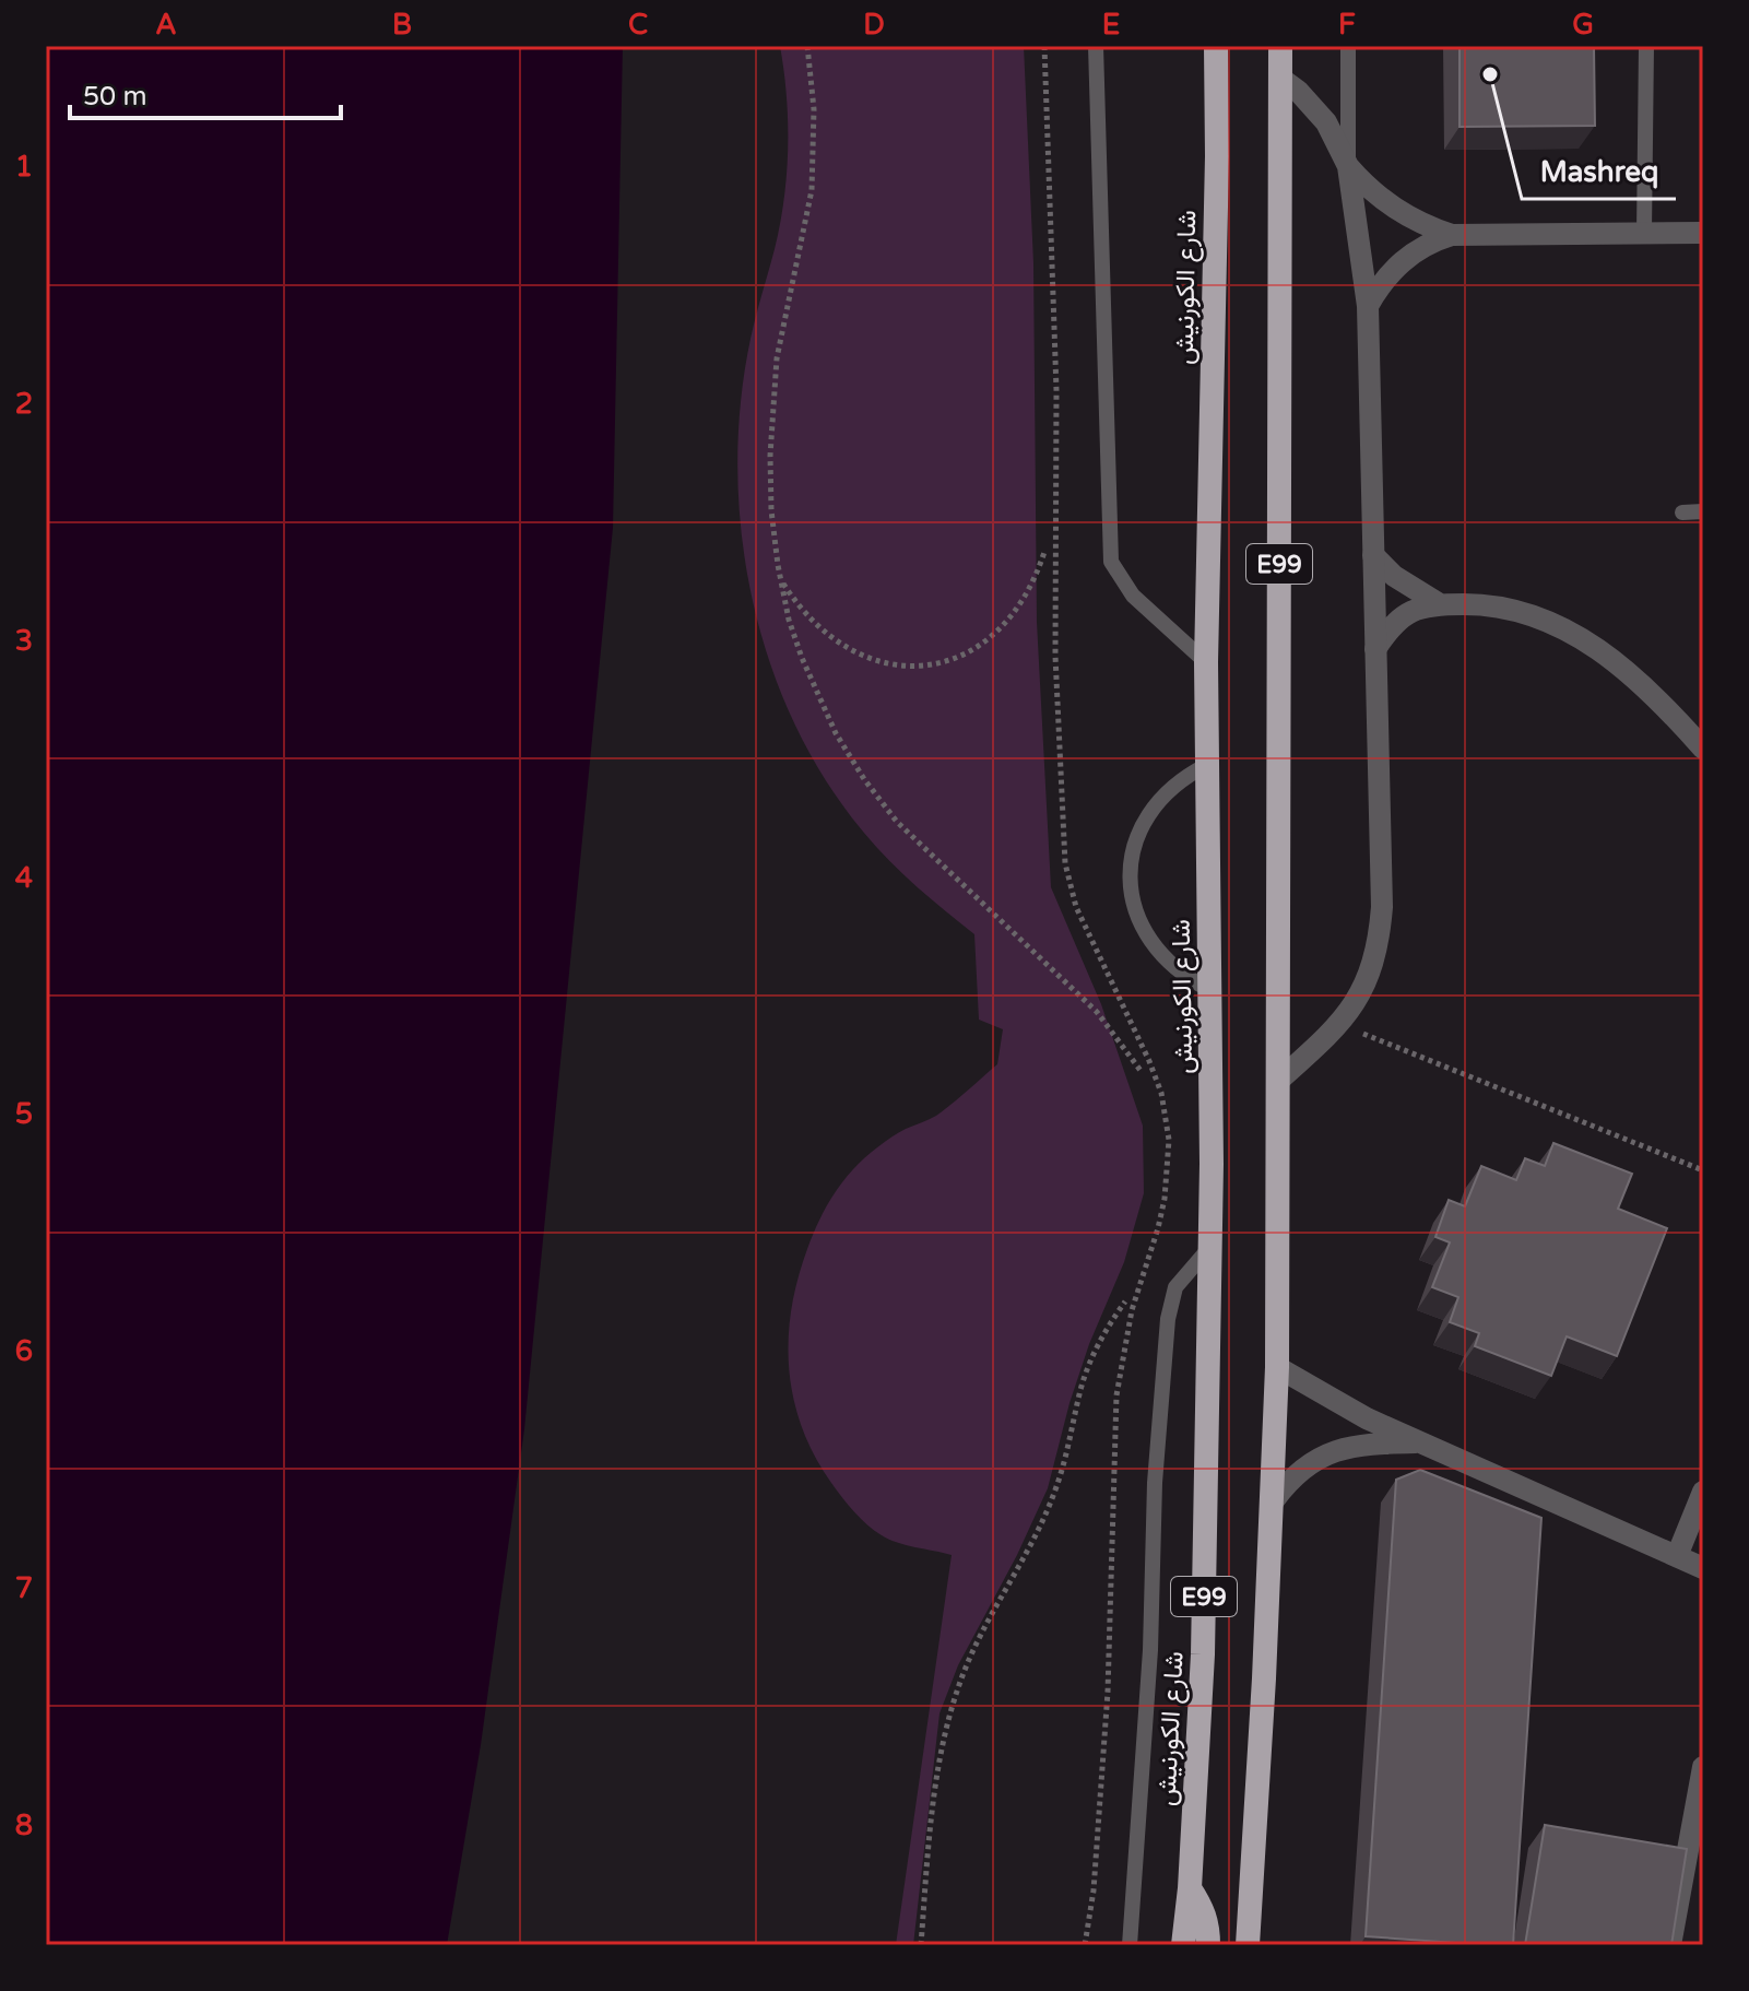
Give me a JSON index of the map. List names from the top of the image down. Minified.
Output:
{"streets":{"highway":["شارع الكورنيش","E99"]},"places":["Mashreq"],"scale_bar":"50 m","grid":{"columns":["A","B","C","D","E","F","G"],"rows":["1","2","3","4","5","6","7","8"]}}
